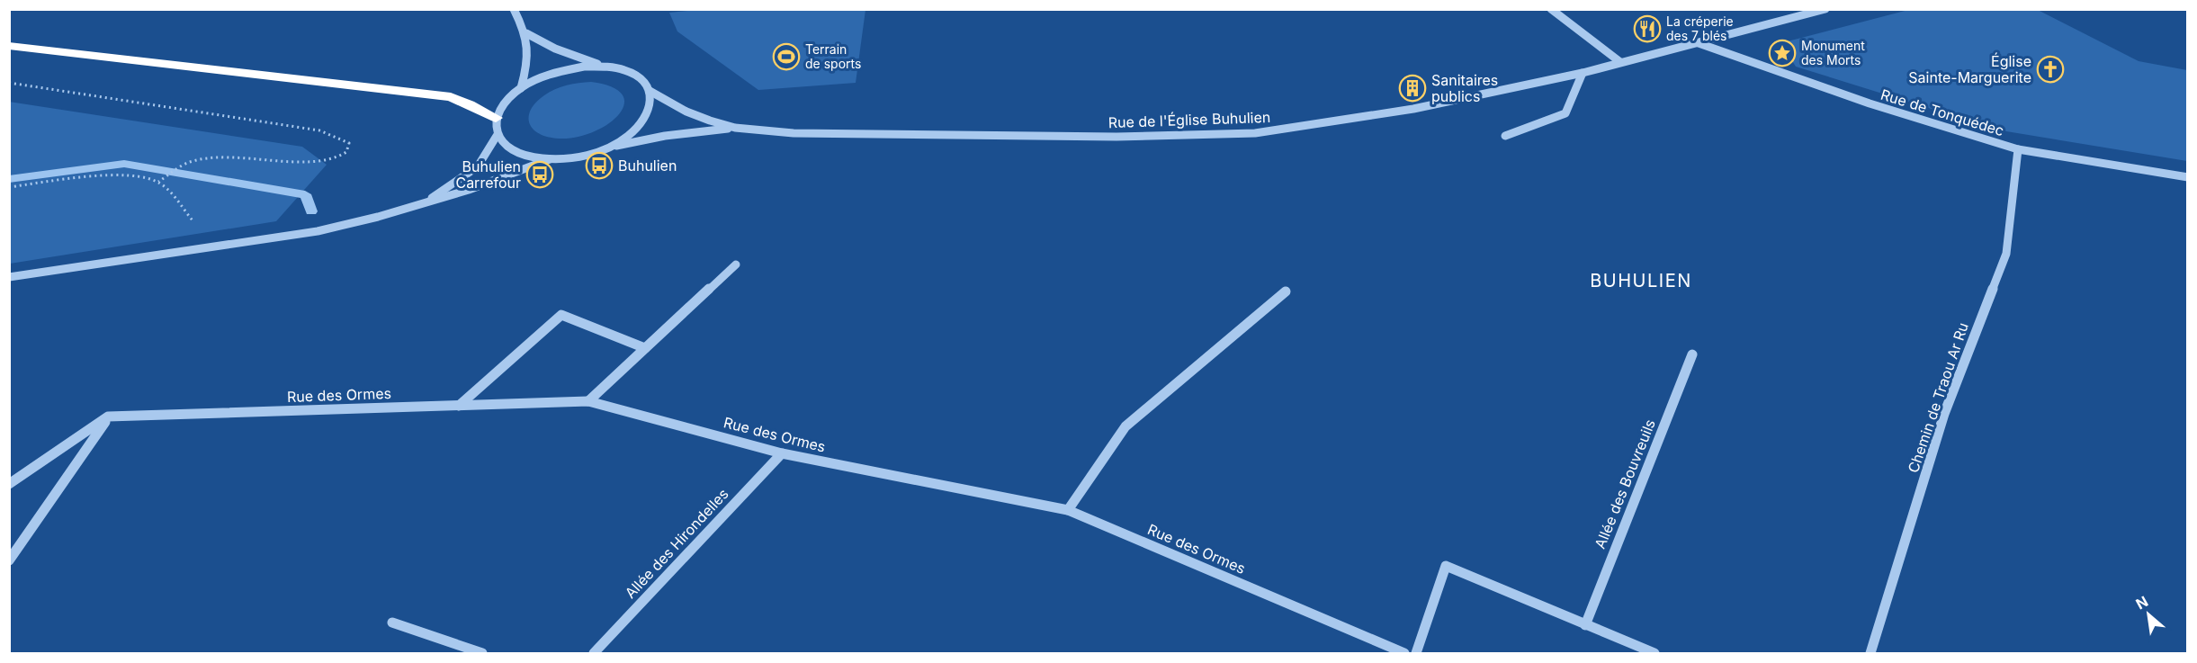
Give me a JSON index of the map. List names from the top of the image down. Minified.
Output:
{"streets":{"street":["Rue de Tonquédec","Rue de l'Église Buhulien","Rue des Ormes","Chemin de Traou Ar Ru","Allée des Bouvreuils","Allée des Hirondelles"]},"crossings":[["Rue de Tonquédec","Rue de l'Église Buhulien"],["Rue de Tonquédec","Chemin de Traou Ar Ru"],["Rue des Ormes","Allée des Hirondelles"]],"districts":["BUHULIEN"],"places":{"restaurant":["La créperie des 7 blés"],"place":["Monument des Morts"],"sports":["Terrain de sports"],"church":["Église Sainte-Marguerite"],"building":["Sanitaires publics"],"bus stop":["Buhulien","Buhulien Carrefour"]},"north":"top left"}
